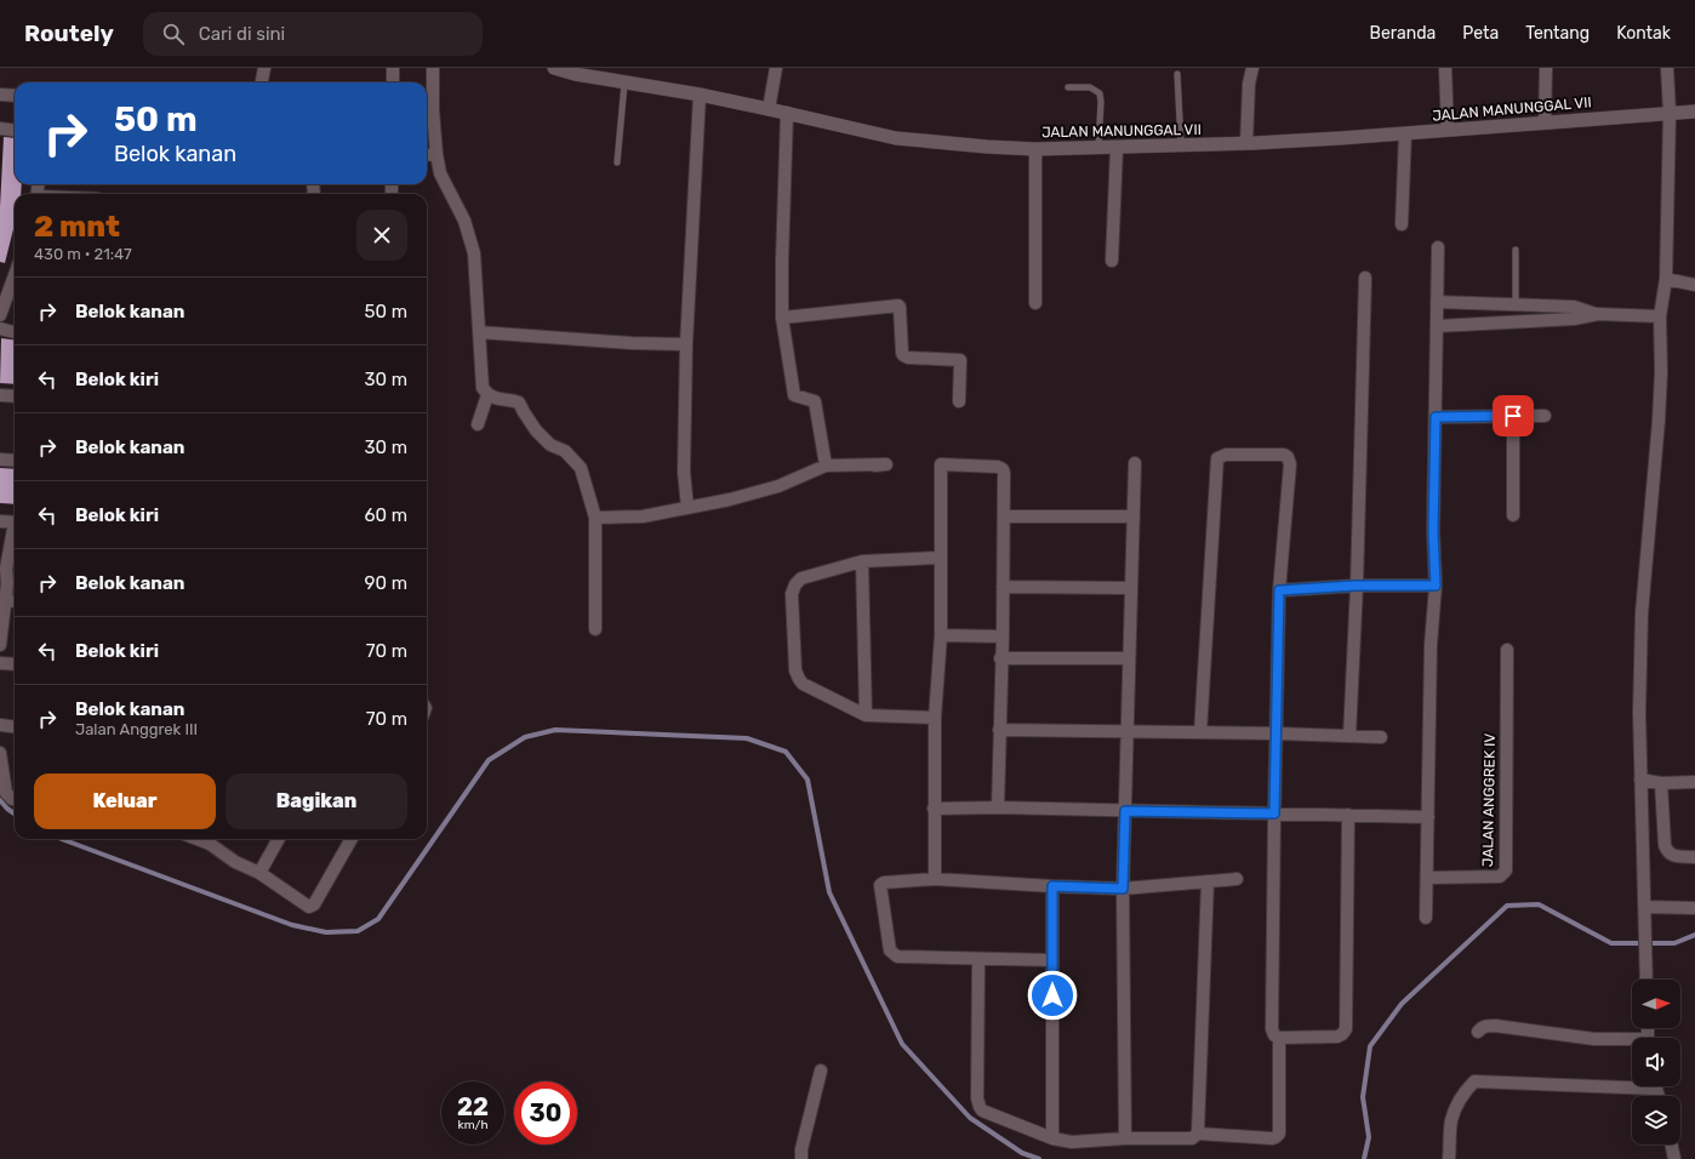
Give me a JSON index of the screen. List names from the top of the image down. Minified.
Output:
{"streets":{"street":["JALAN MANUNGGAL VII","JALAN ANGGREK IV"]},"north":"right","page":{"header":"Routely","search":"Cari di sini","nav":["Beranda","Peta","Tentang","Kontak"],"turn":["50 m","Belok kanan"],"heading":["2 mnt","430 m · 21:47"],"list":[{"name":"Belok kanan","value":"50 m"},{"name":"Belok kiri","value":"30 m"},{"name":"Belok kanan","value":"30 m"},{"name":"Belok kiri","value":"60 m"},{"name":"Belok kanan","value":"90 m"},{"name":"Belok kiri","value":"70 m"},{"name":"Belok kanan","note":"Jalan Anggrek III","value":"70 m"}],"buttons":["Keluar","Bagikan"],"speed":"22 km/h","limit":"30"}}
